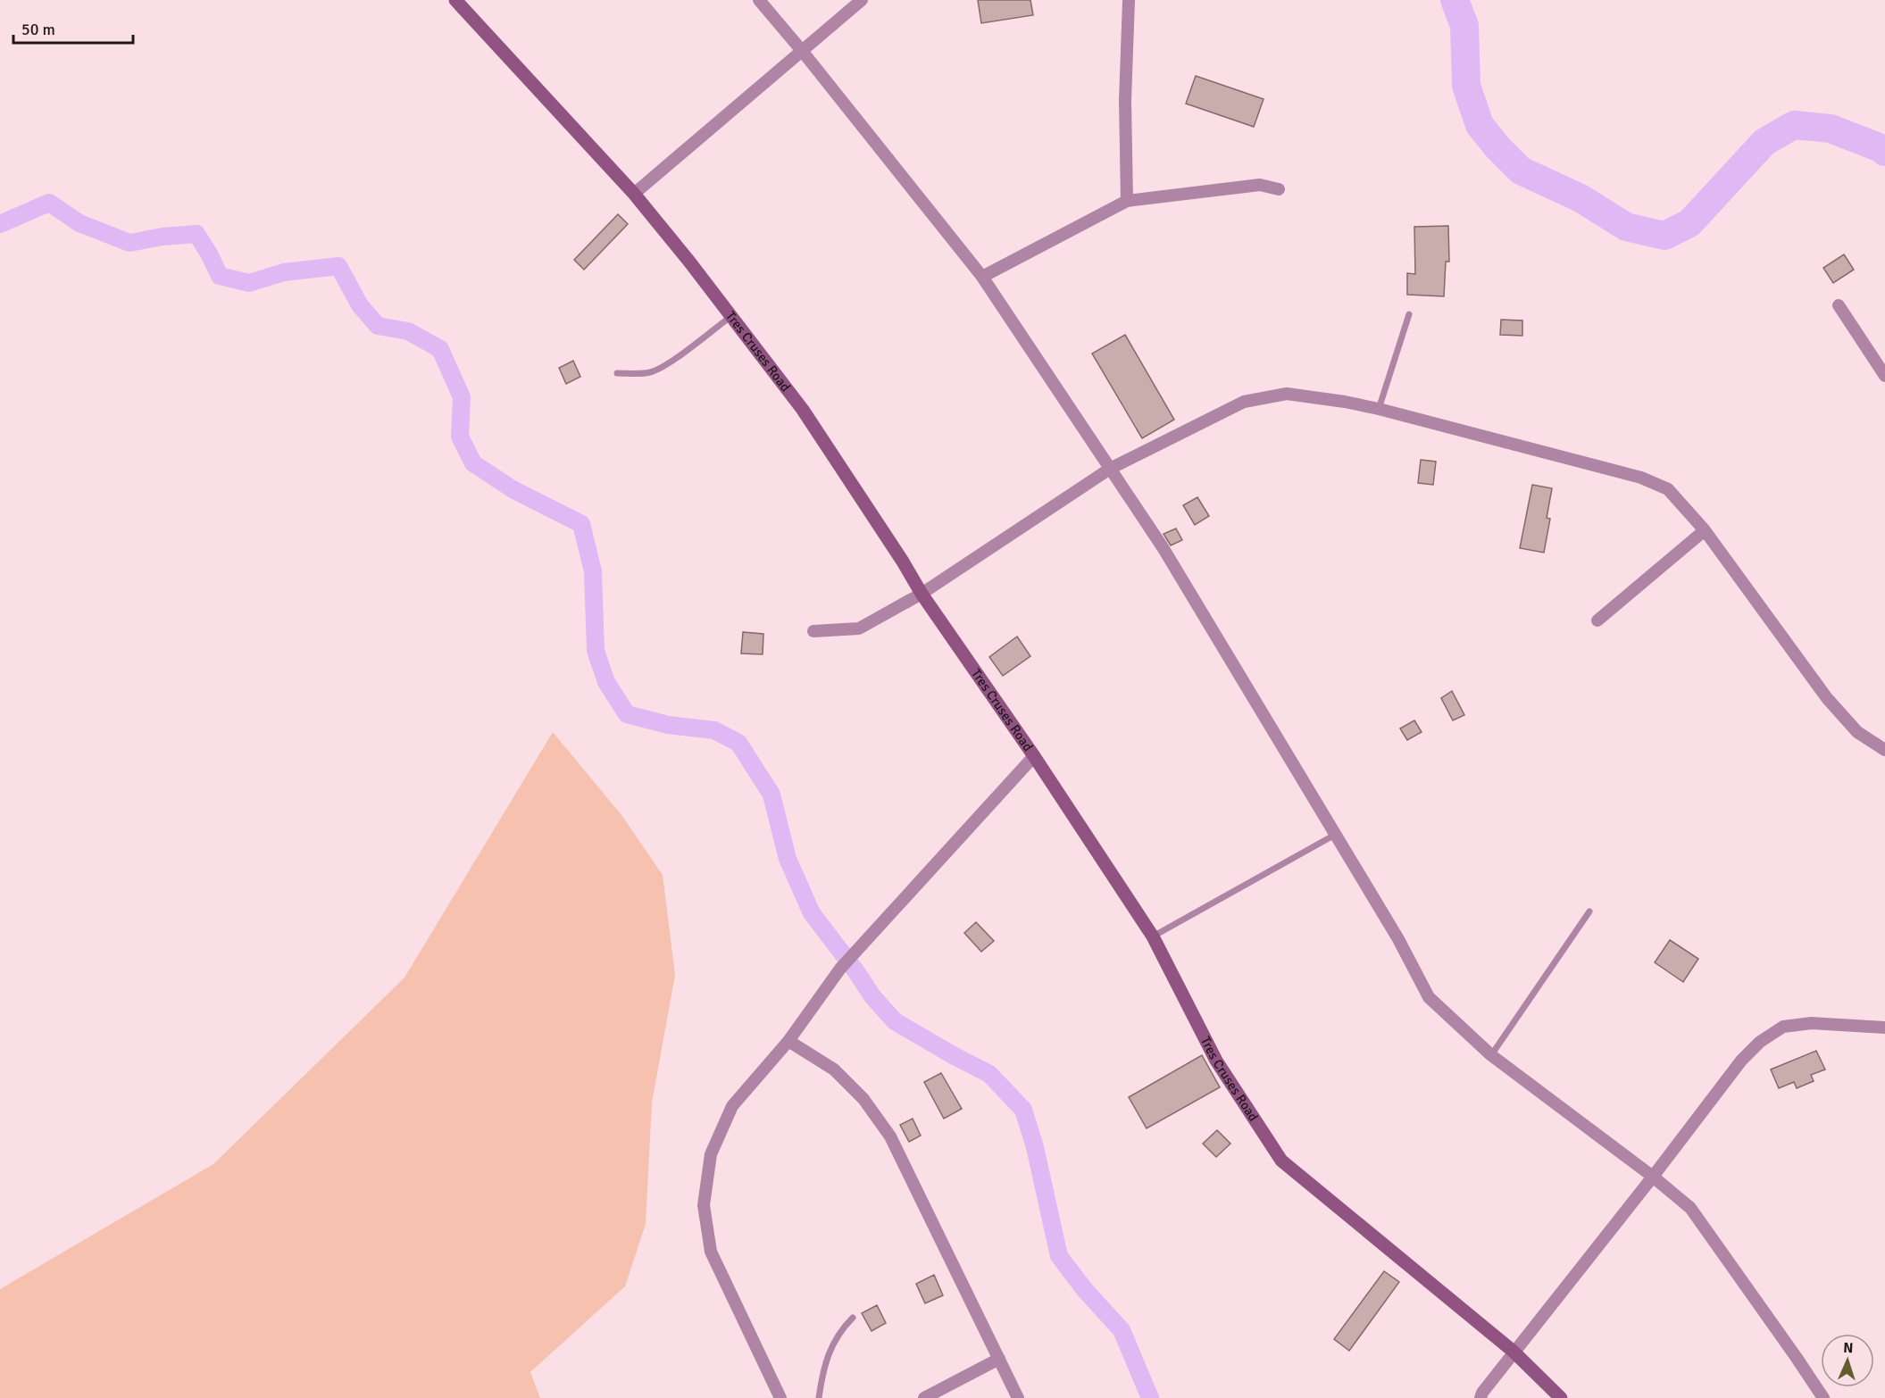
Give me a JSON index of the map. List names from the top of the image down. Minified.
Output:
{"streets":{"main road":["Tres Cruses Road"]},"scale_bar":"50 m","north":"top"}
